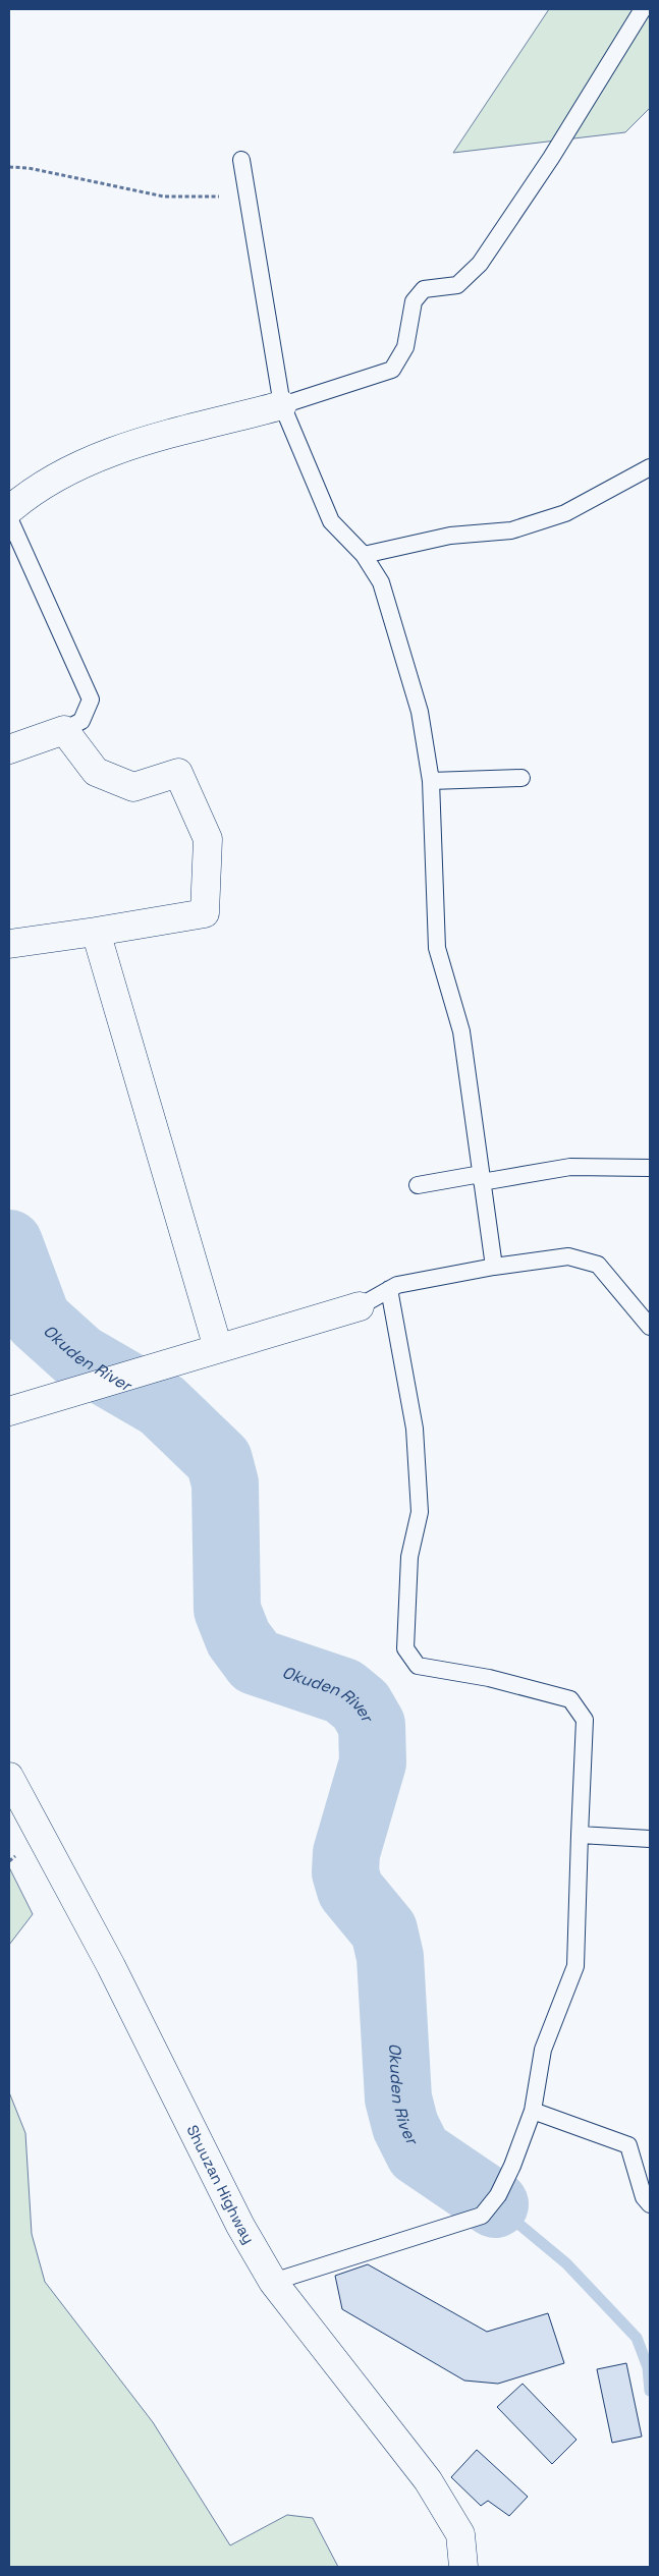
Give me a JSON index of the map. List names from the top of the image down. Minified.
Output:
{"streets":{"main road":["Shuuzan Highway"]},"water":["Okuden River"]}
